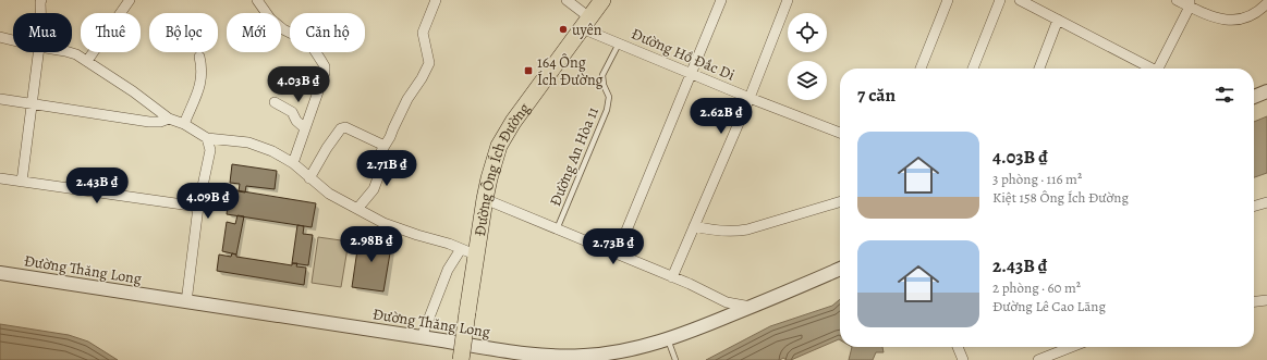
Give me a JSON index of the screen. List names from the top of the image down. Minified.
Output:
{"streets":{"main road":["Đường Ông Ích Đường"],"street":["Đường Hồ Đắc Di","Đường Thăng Long"],"lane":["Đường An Hòa 11"]},"crossings":[["Đường Hồ Đắc Di","Đường An Hòa 11"],["Đường Hồ Đắc Di","Đường Ông Ích Đường"]],"places":{"other":["uyên"],"transit":["164 Ông Ích Đường"]},"page":{"chip":["Mua","Thuê","Bộ lọc","Mới","Căn hộ"],"price":["4.03B ₫","2.62B ₫","2.71B ₫","2.43B ₫","4.09B ₫","2.98B ₫","2.73B ₫"],"heading":"7 căn","list":[{"name":"4.03B ₫","note":"3 phòng · 116 m² · Kiệt 158 Ông Ích Đường"},{"name":"2.43B ₫","note":"2 phòng · 60 m² · Đường Lê Cao Lãng"}]}}
